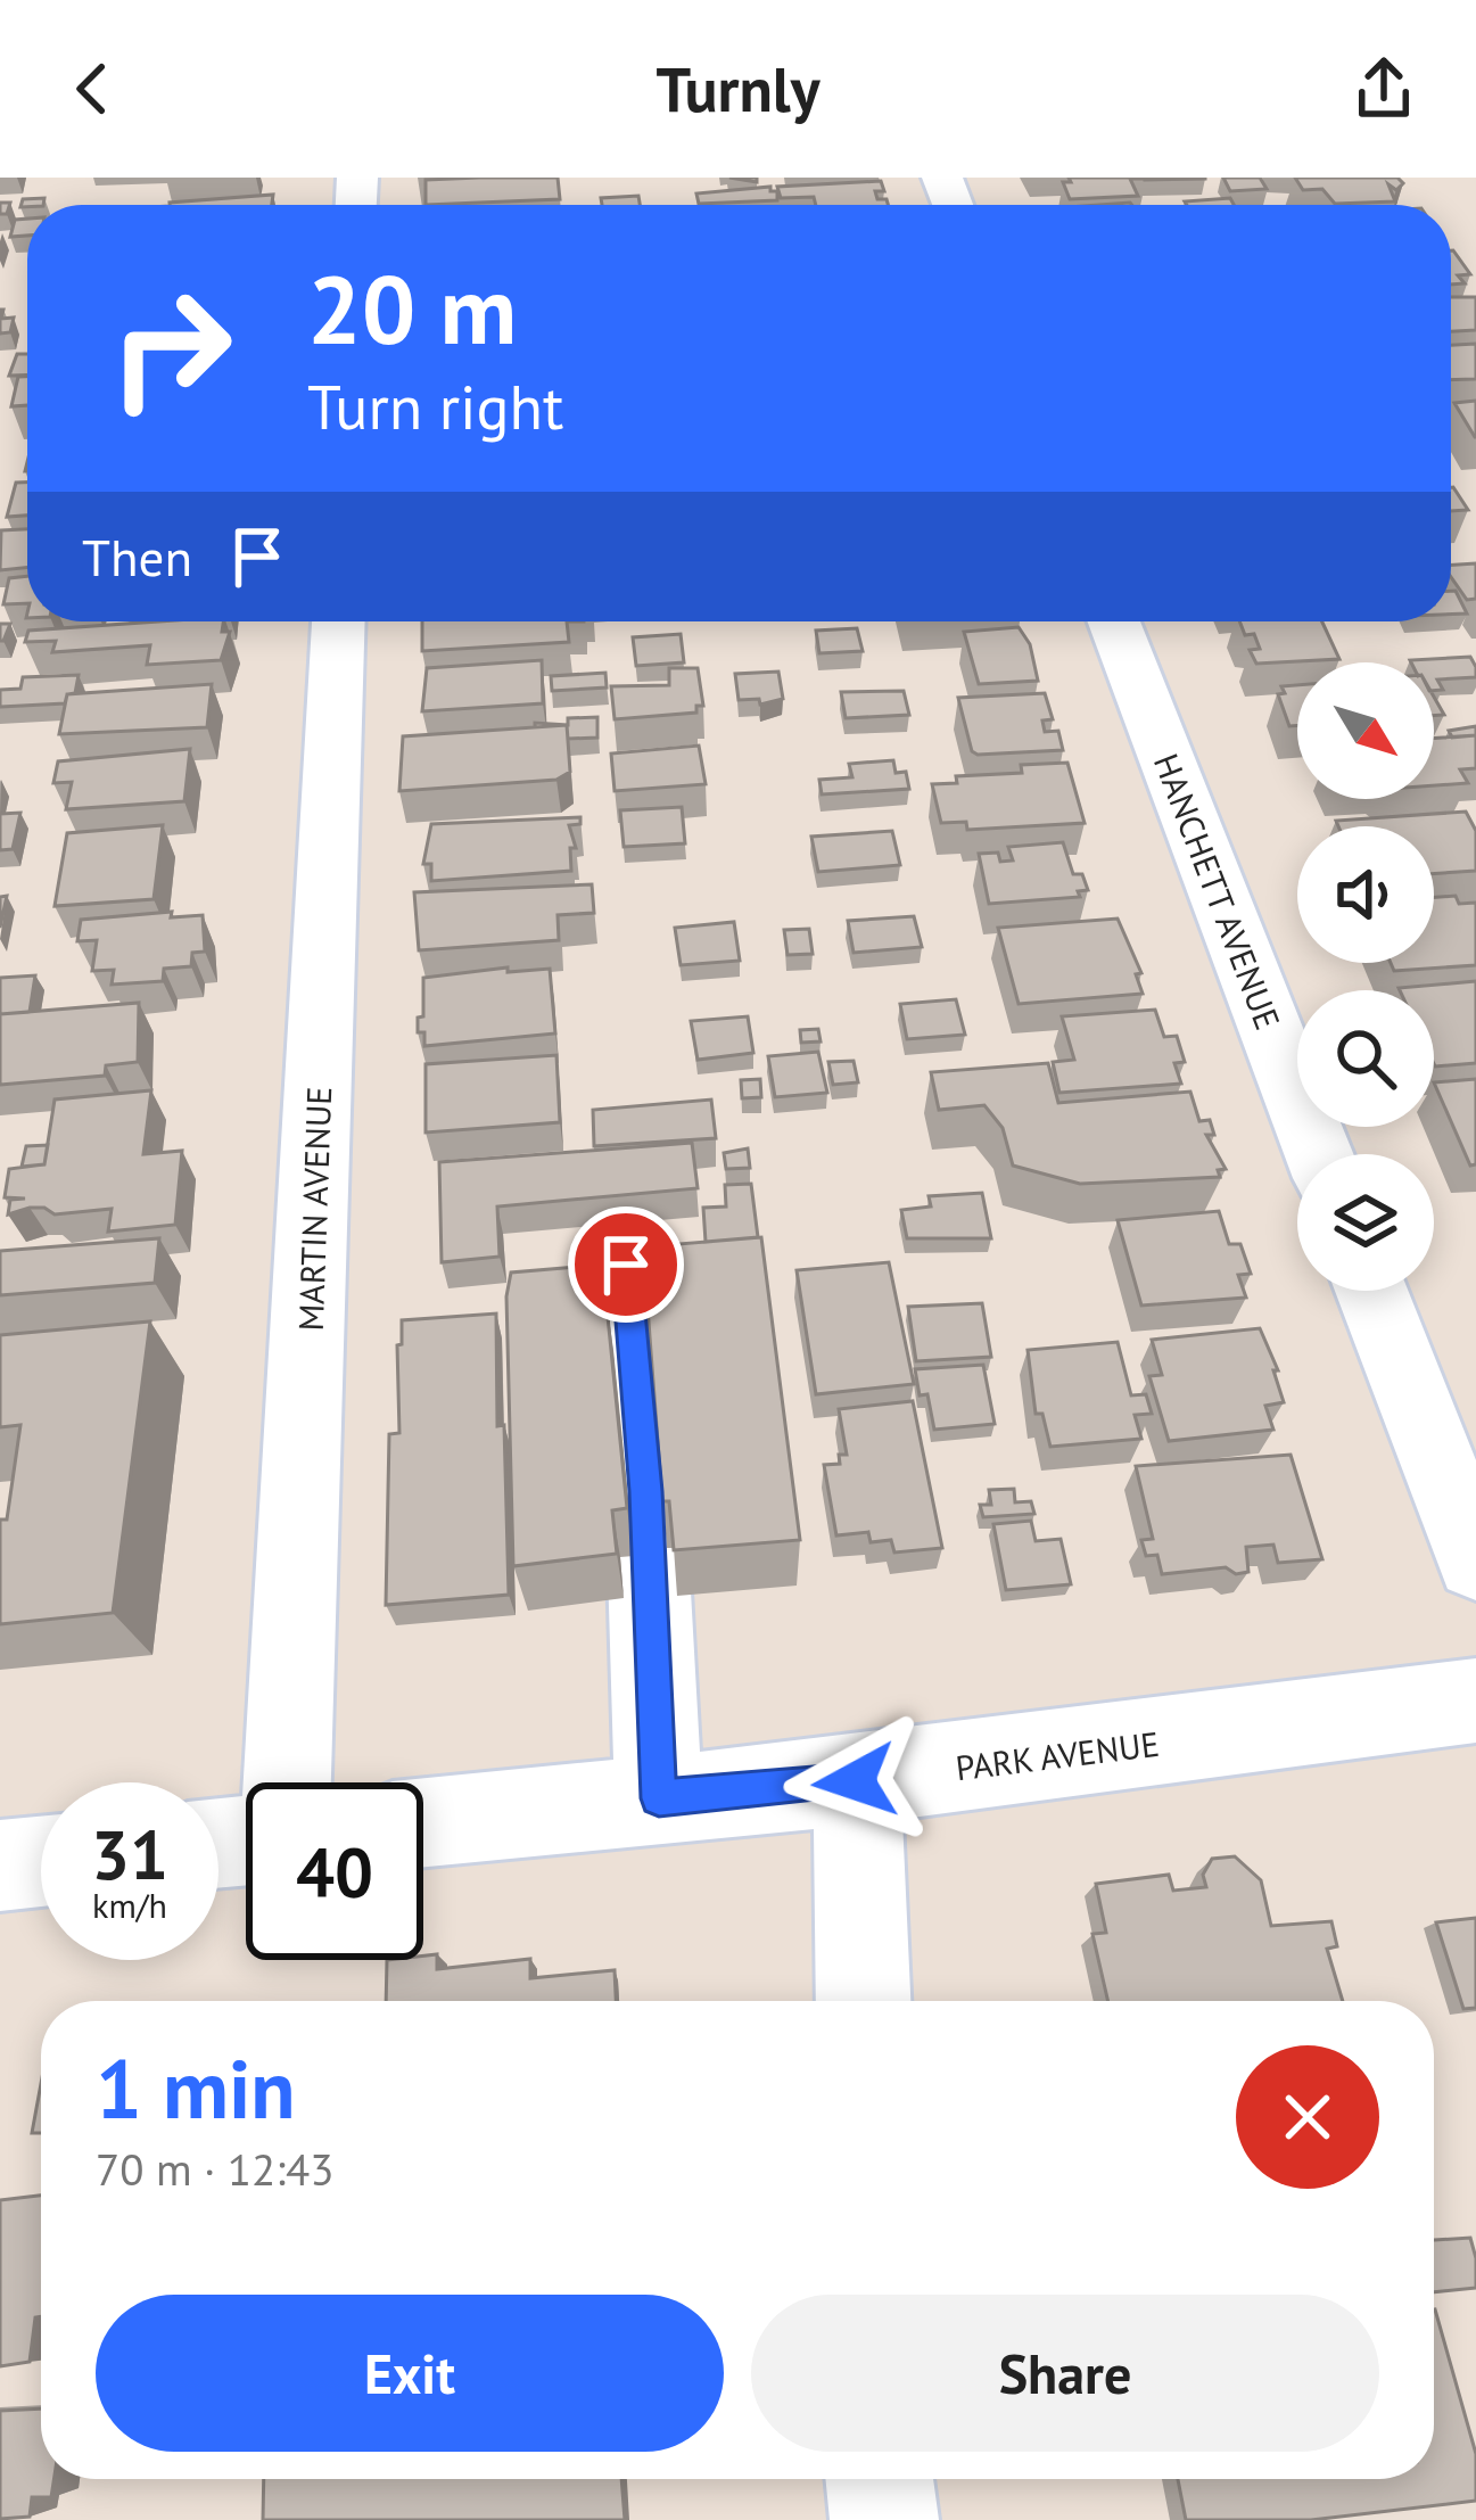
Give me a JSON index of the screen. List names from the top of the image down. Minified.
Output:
{"streets":{"street":["HANCHETT AVENUE","MARTIN AVENUE","PARK AVENUE"]},"north":"bottom right","page":{"header":"Turnly","turn":["20 m","Turn right"],"then":"Then","speed":"31 km/h","limit":"40","heading":["1 min","70 m · 12:43"],"buttons":["Exit","Share"]}}
